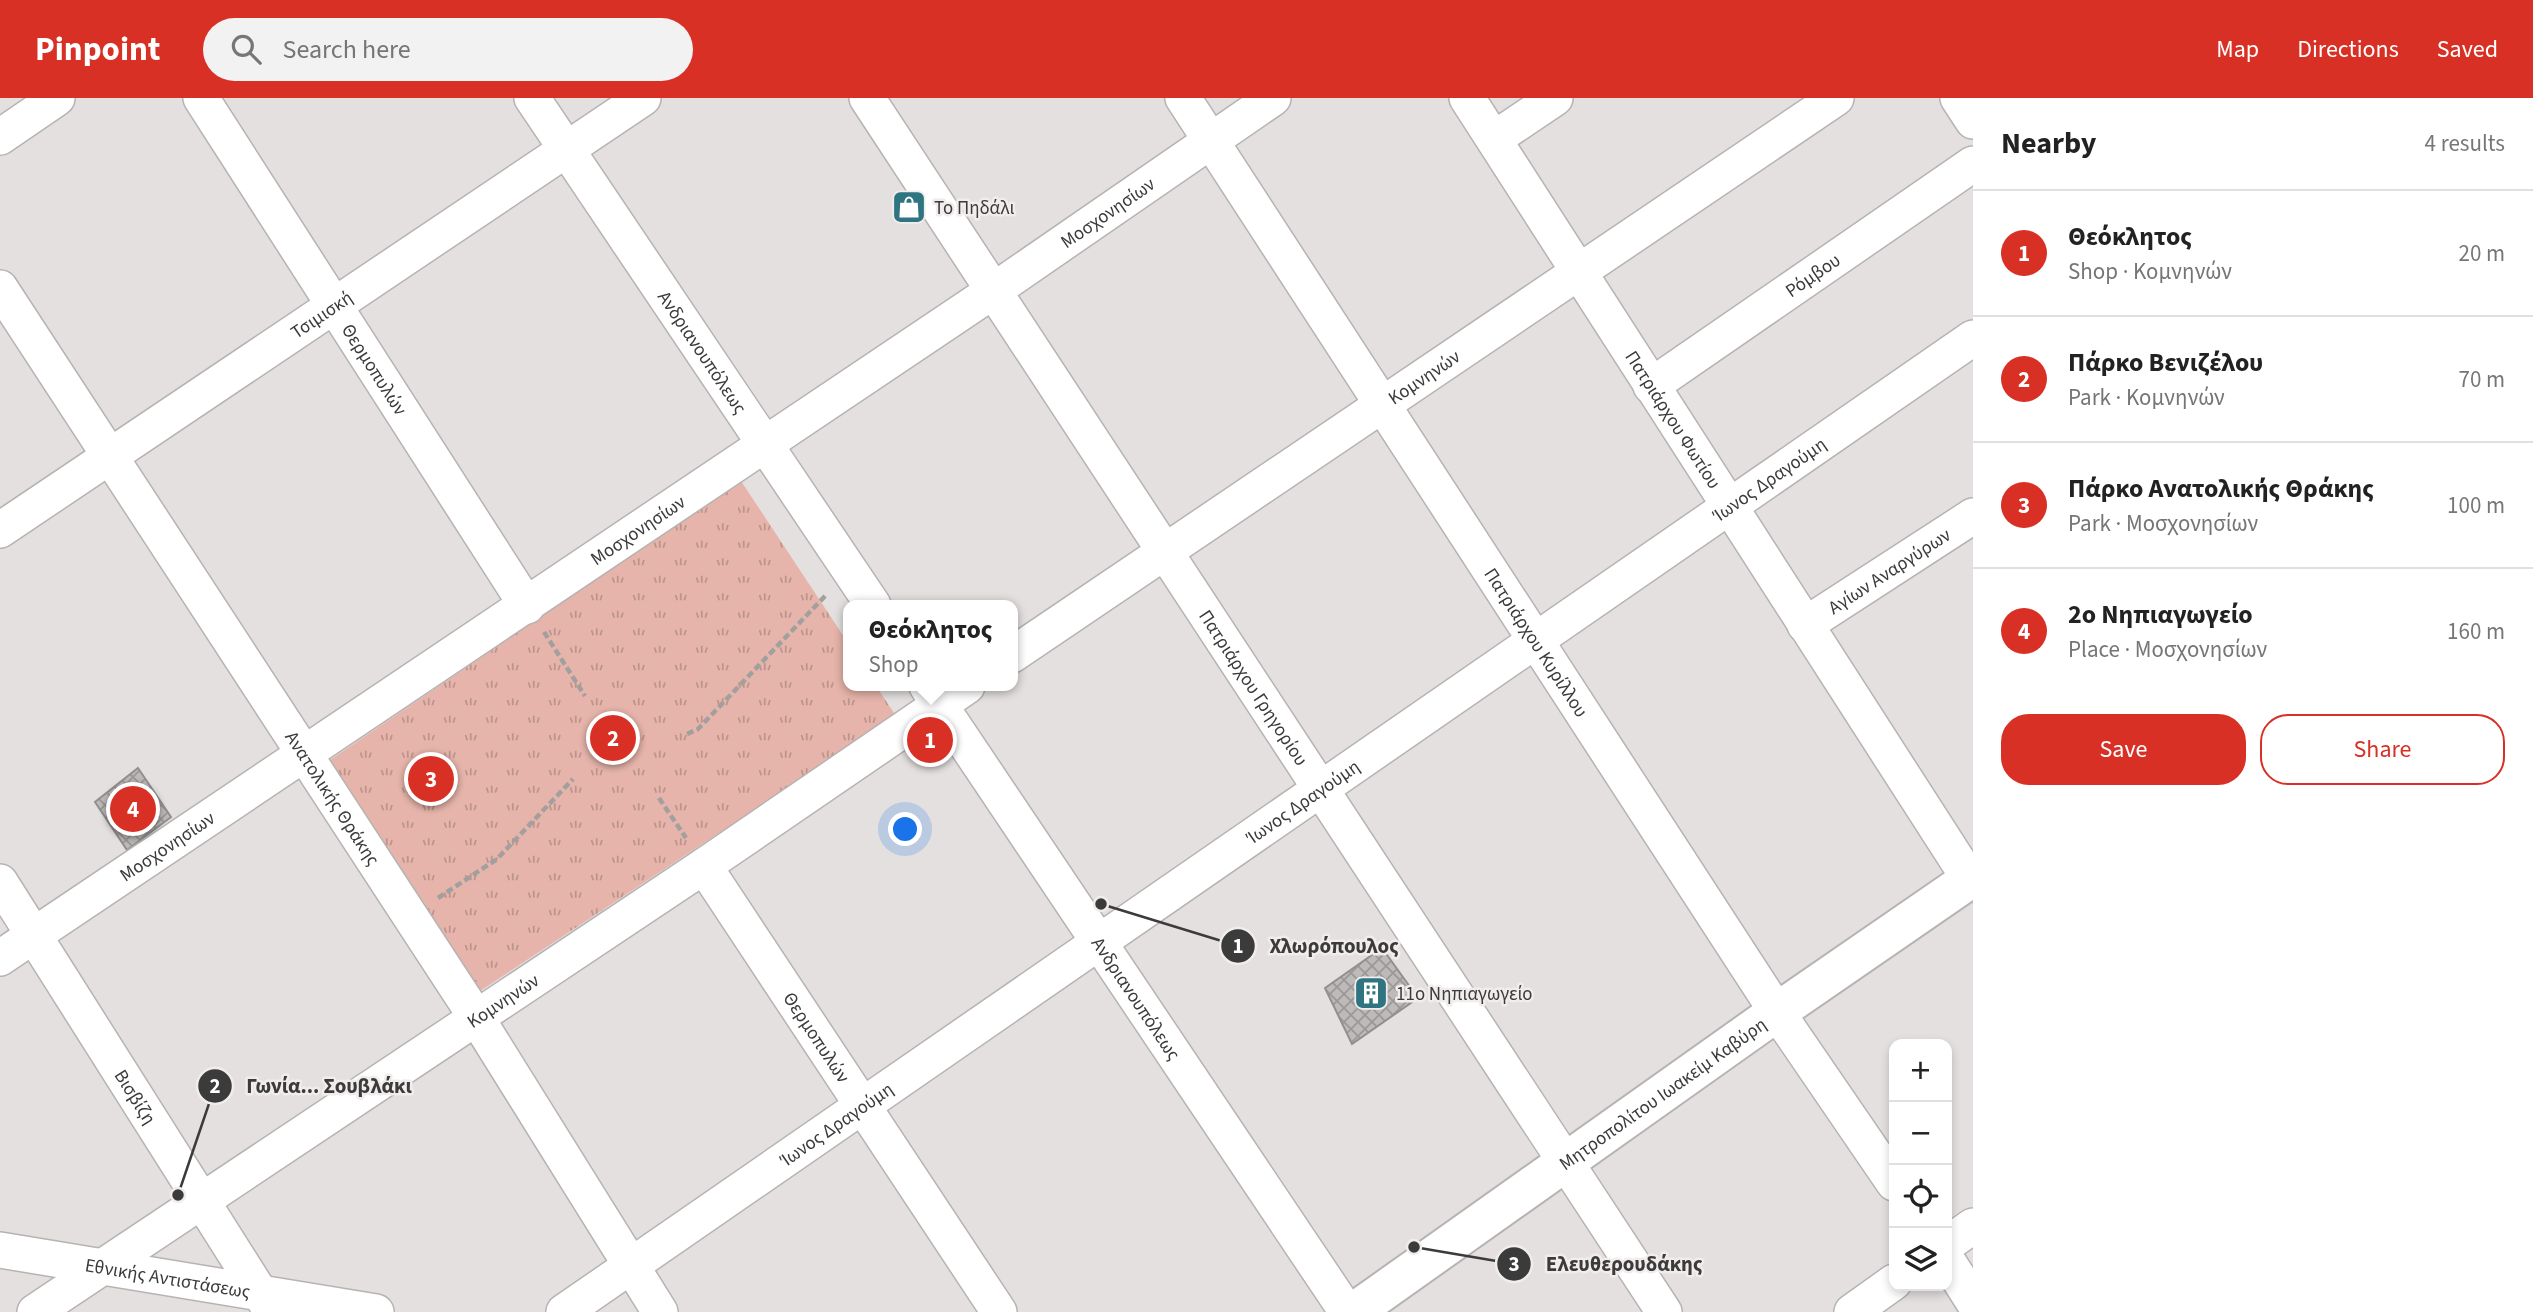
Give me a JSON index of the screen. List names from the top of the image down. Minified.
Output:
{"streets":{"main road":["Μητροπολίτου Ιωακείμ Καβύρη"],"street":["Μοσχονησίων","Ρόμβου","Τσιμισκή","Ανδριανουπόλεως","Θερμοπυλών","Κομνηνών","Πατριάρχου Φωτίου","Ίωνος Δραγούμη","Αγίων Αναργύρων","Πατριάρχου Κυρίλλου","Πατριάρχου Γρηγορίου","Ανατολικής Θράκης","Βισβίζη","Εθνικής Αντιστάσεως"]},"crossings":[["Μοσχονησίων","Ανδριανουπόλεως"],["Μοσχονησίων","Θερμοπυλών"],["Μοσχονησίων","Πατριάρχου Κυρίλλου"],["Μοσχονησίων","Πατριάρχου Γρηγορίου"],["Μοσχονησίων","Ανατολικής Θράκης"],["Μοσχονησίων","Βισβίζη"],["Ρόμβου","Πατριάρχου Φωτίου"],["Τσιμισκή","Ανδριανουπόλεως"],["Τσιμισκή","Θερμοπυλών"],["Τσιμισκή","Ανατολικής Θράκης"],["Ανδριανουπόλεως","Κομνηνών"],["Ανδριανουπόλεως","Ίωνος Δραγούμη"],["Θερμοπυλών","Κομνηνών"],["Θερμοπυλών","Ίωνος Δραγούμη"],["Κομνηνών","Πατριάρχου Φωτίου"],["Κομνηνών","Πατριάρχου Κυρίλλου"],["Κομνηνών","Πατριάρχου Γρηγορίου"],["Κομνηνών","Ανατολικής Θράκης"],["Κομνηνών","Βισβίζη"],["Κομνηνών","Εθνικής Αντιστάσεως"],["Πατριάρχου Φωτίου","Ίωνος Δραγούμη"],["Πατριάρχου Φωτίου","Αγίων Αναργύρων"],["Πατριάρχου Φωτίου","Μητροπολίτου Ιωακείμ Καβύρη"],["Ίωνος Δραγούμη","Πατριάρχου Κυρίλλου"],["Ίωνος Δραγούμη","Πατριάρχου Γρηγορίου"],["Ίωνος Δραγούμη","Ανατολικής Θράκης"],["Πατριάρχου Κυρίλλου","Μητροπολίτου Ιωακείμ Καβύρη"],["Πατριάρχου Γρηγορίου","Μητροπολίτου Ιωακείμ Καβύρη"],["Βισβίζη","Εθνικής Αντιστάσεως"]],"places":{"shop":["Το Πηδάλι"],"other":["Χλωρόπουλος","Γωνία... Σουβλάκι","Ελευθερουδάκης"],"building":["11ο Νηπιαγωγείο"]},"page":{"header":"Pinpoint","search":"Search here","nav":["Map","Directions","Saved"],"heading":["Nearby","4 results"],"list":[{"mark":"1","name":"Θεόκλητος","note":"Shop · Κομνηνών","value":"20 m"},{"mark":"2","name":"Πάρκο Βενιζέλου","note":"Park · Κομνηνών","value":"70 m"},{"mark":"3","name":"Πάρκο Ανατολικής Θράκης","note":"Park · Μοσχονησίων","value":"100 m"},{"mark":"4","name":"2ο Νηπιαγωγείο","note":"Place · Μοσχονησίων","value":"160 m"}],"popup":["Θεόκλητος","Shop"],"buttons":["Save","Share"],"pins":["2","1","3","4"],"map_buttons":["+","−"]}}
